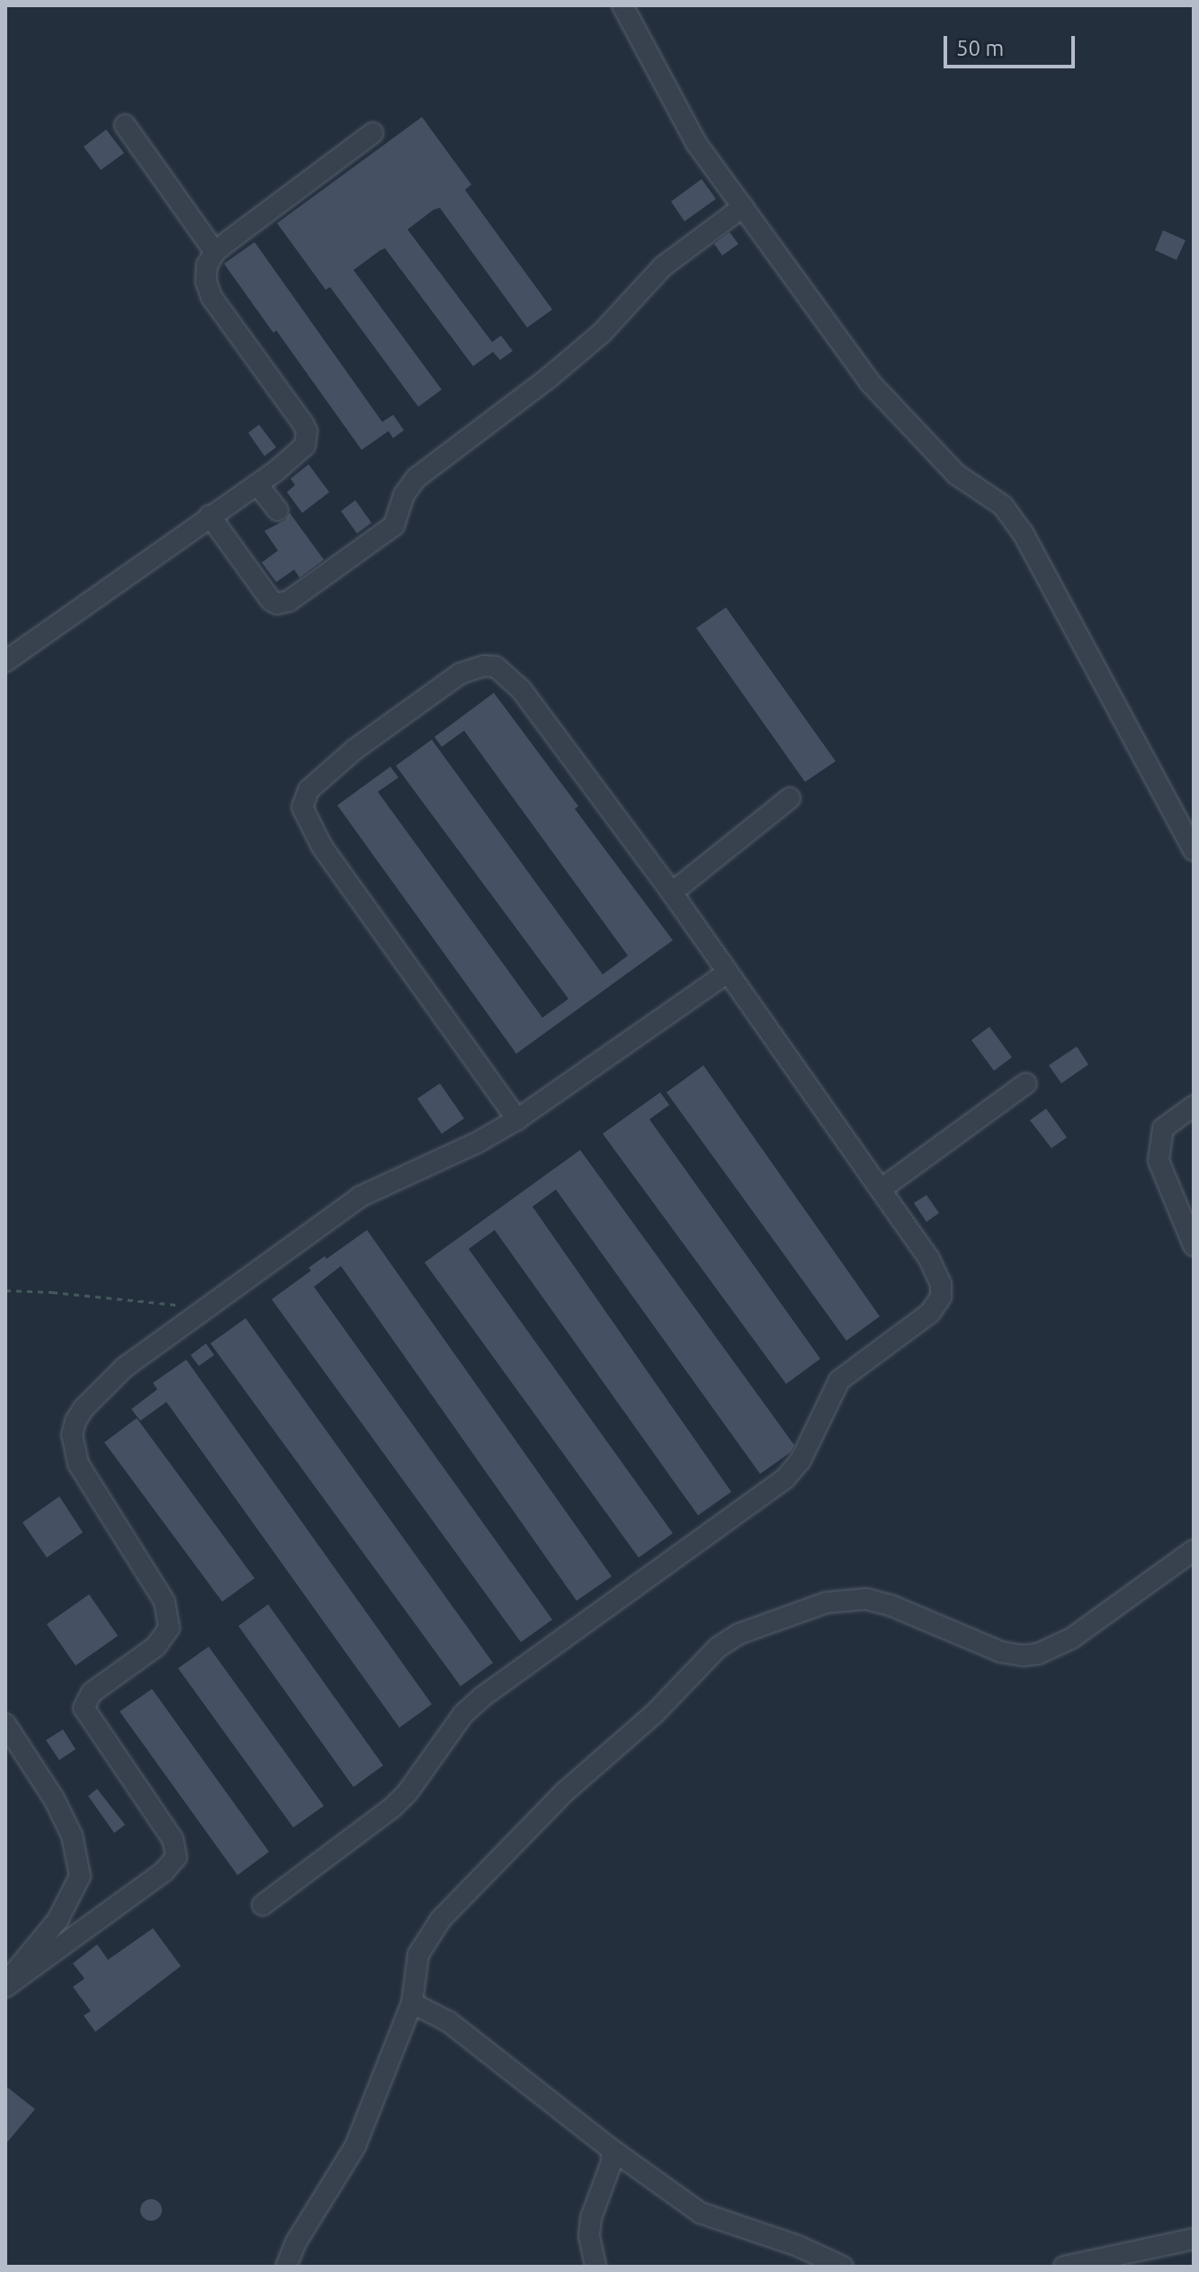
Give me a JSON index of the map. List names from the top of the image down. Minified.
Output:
{"scale_bar":"50 m"}
